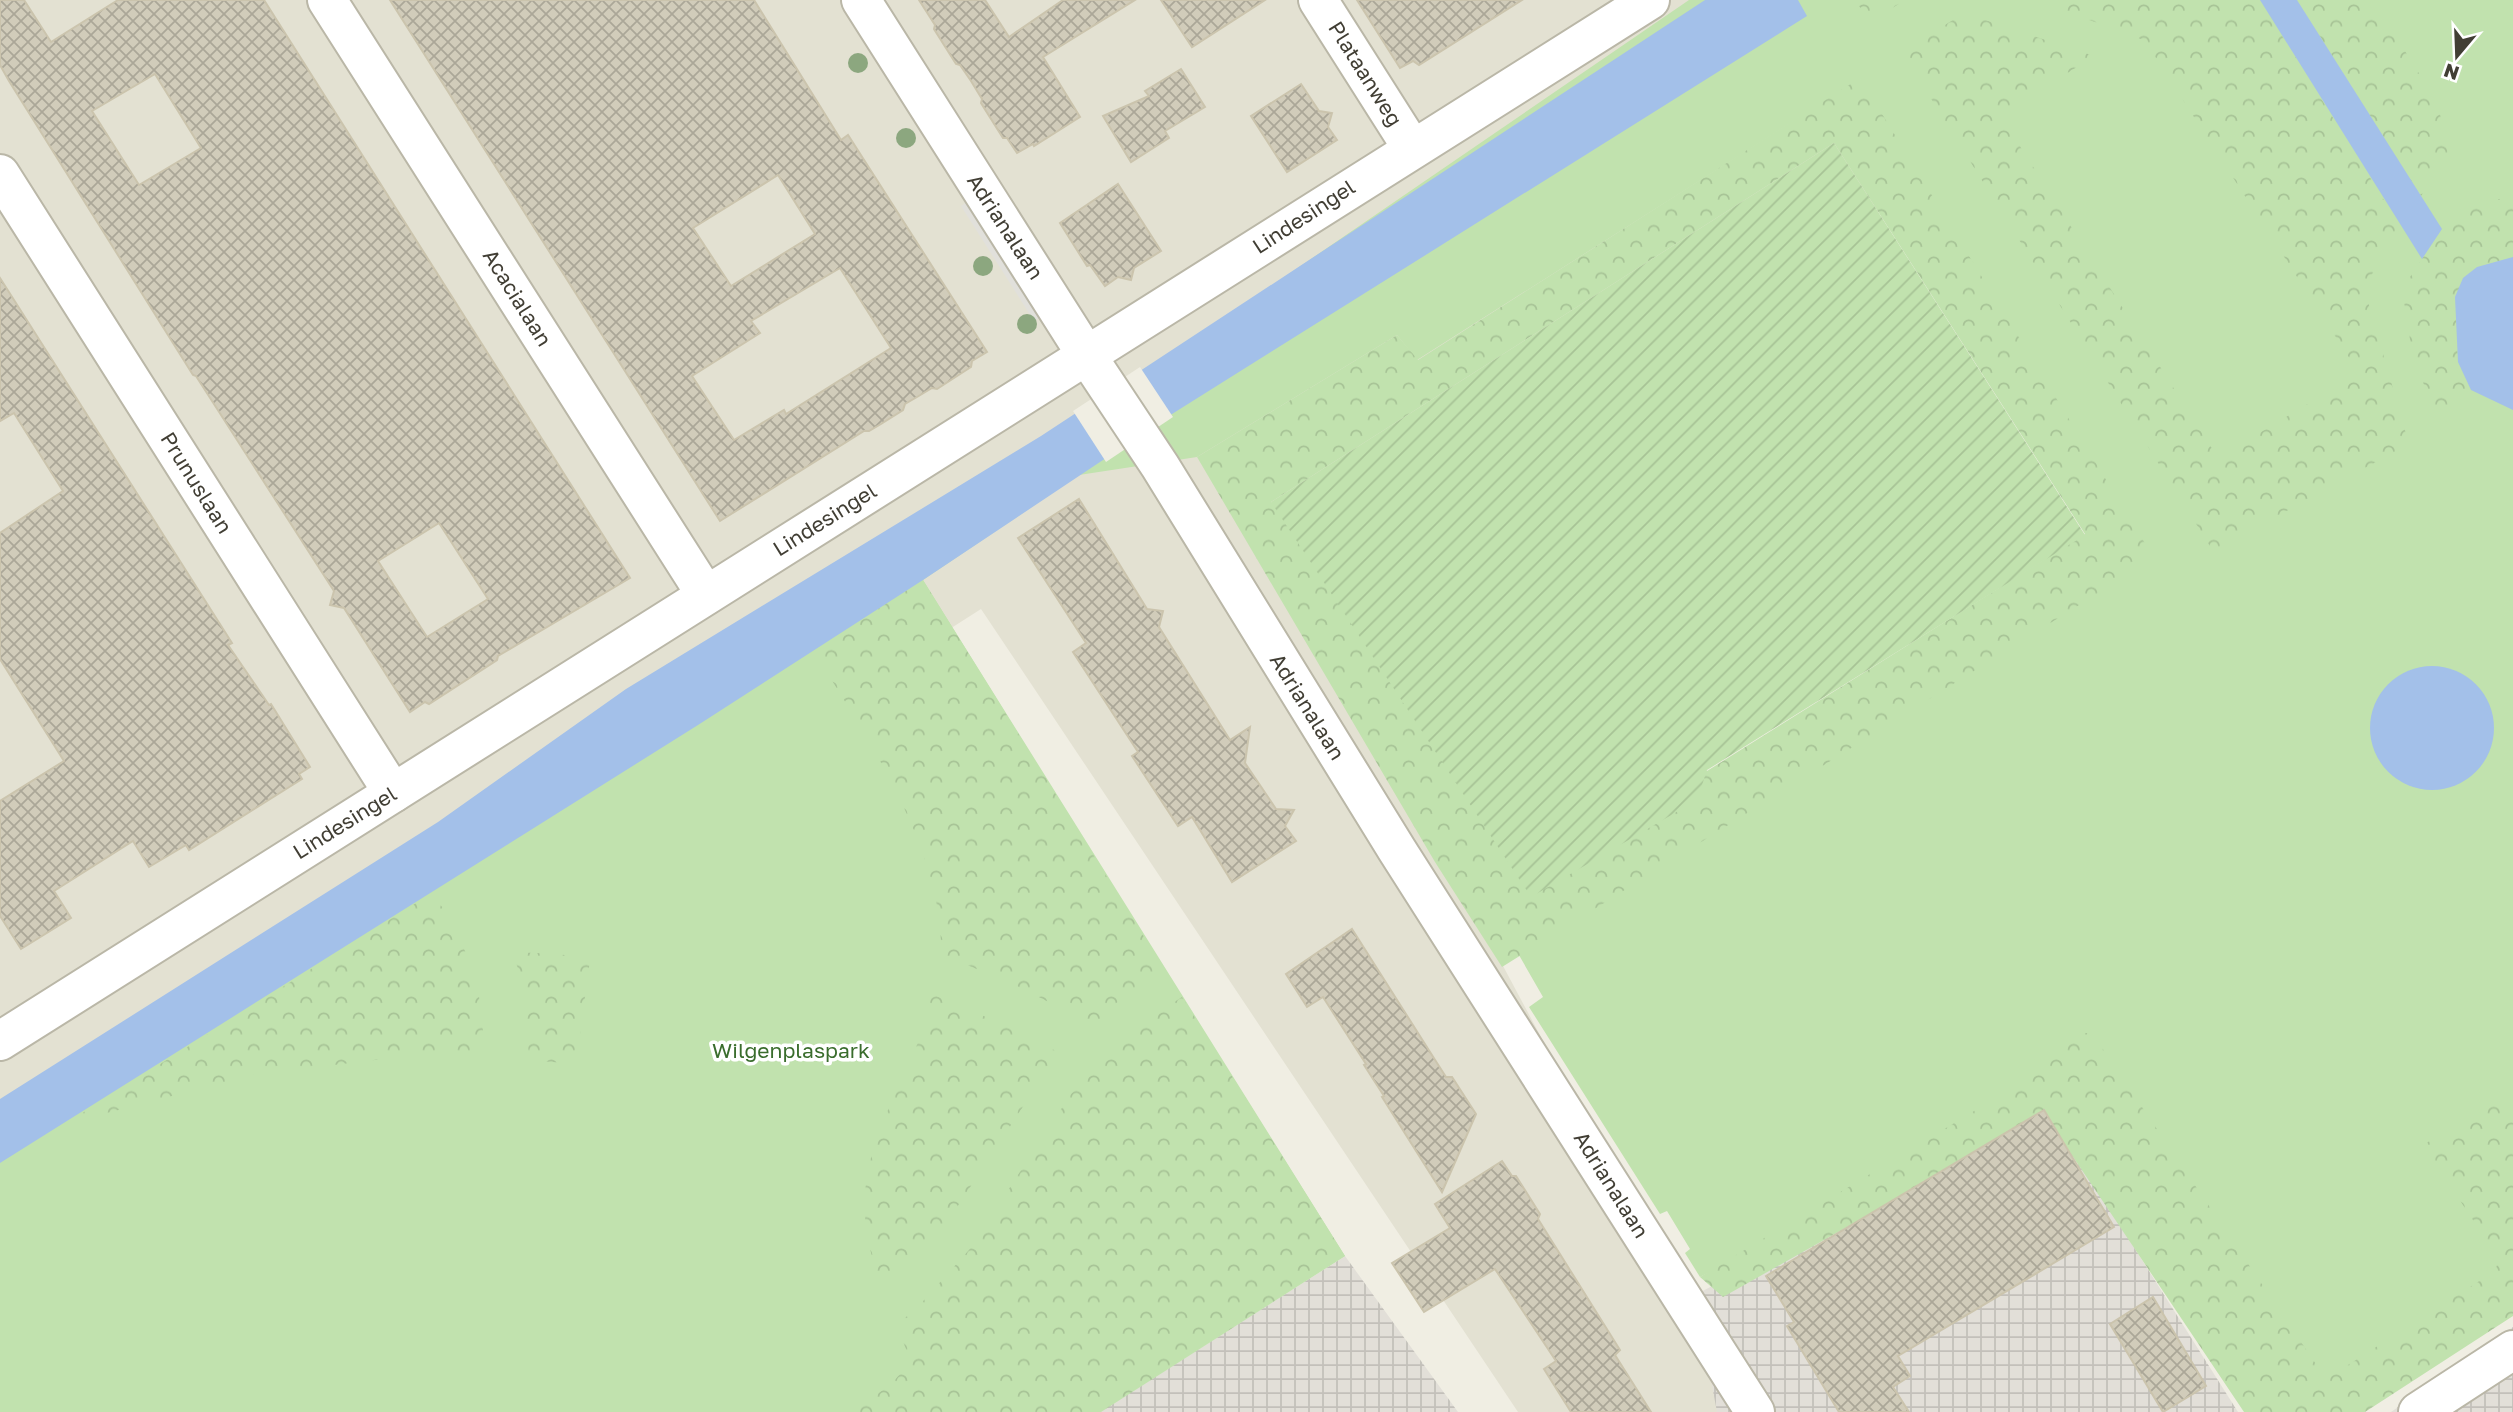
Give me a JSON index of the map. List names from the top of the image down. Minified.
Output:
{"streets":{"street":["Plataanweg","Lindesingel","Adrianalaan","Acacialaan","Prunuslaan"]},"crossings":[["Plataanweg","Lindesingel"],["Lindesingel","Adrianalaan"],["Lindesingel","Acacialaan"],["Lindesingel","Prunuslaan"]],"parks":["Wilgenplaspark"],"north":"bottom"}
